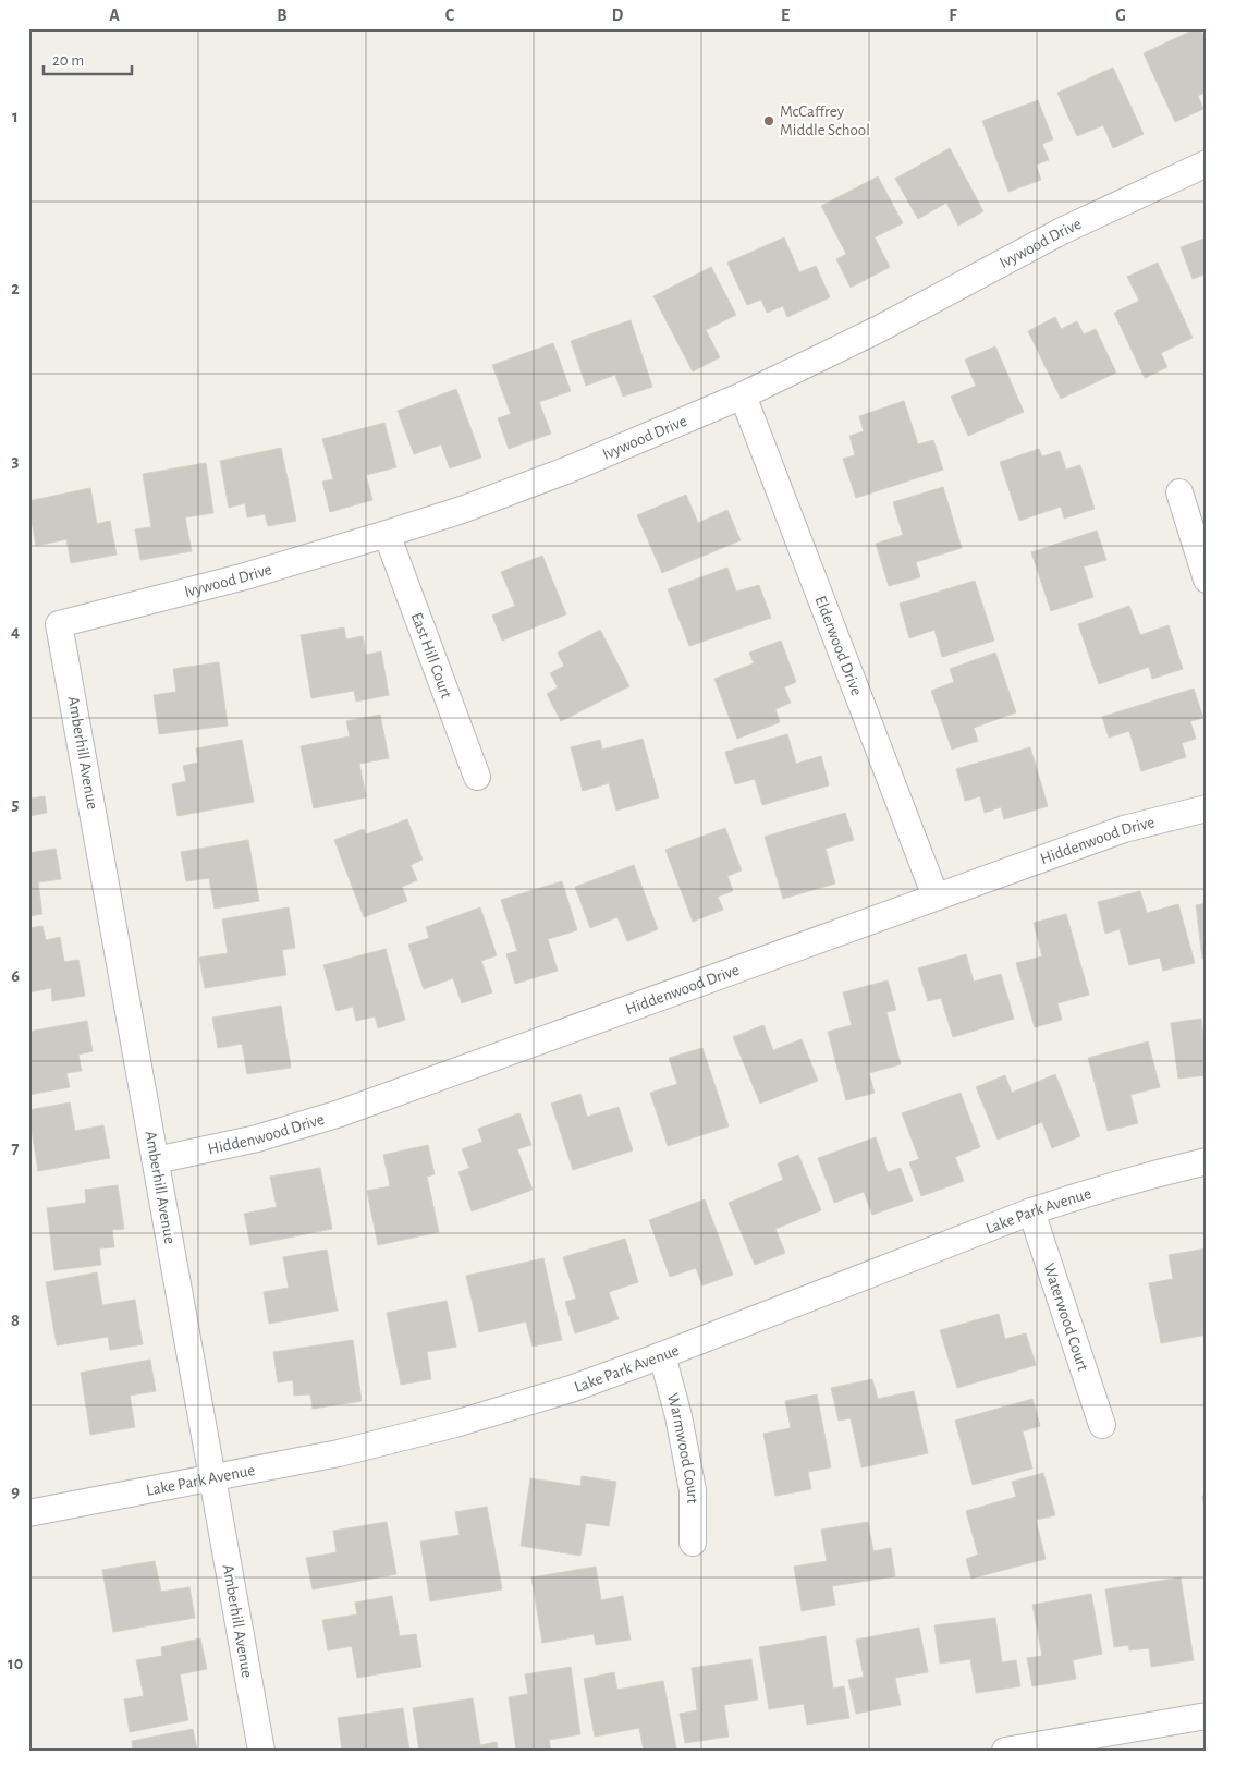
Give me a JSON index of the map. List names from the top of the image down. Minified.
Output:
{"streets":{"street":["Ivywood Drive","Elderwood Drive","East Hill Court","Amberhill Avenue","Hiddenwood Drive","Lake Park Avenue","Waterwood Court","Warmwood Court"]},"crossings":[["Ivywood Drive","Elderwood Drive"],["Ivywood Drive","East Hill Court"],["Ivywood Drive","Amberhill Avenue"],["Elderwood Drive","Hiddenwood Drive"],["Amberhill Avenue","Hiddenwood Drive"],["Amberhill Avenue","Lake Park Avenue"],["Lake Park Avenue","Waterwood Court"],["Lake Park Avenue","Warmwood Court"]],"places":["McCaffrey Middle School"],"scale_bar":"20 m","grid":{"columns":["A","B","C","D","E","F","G"],"rows":["1","2","3","4","5","6","7","8","9","10"]}}
